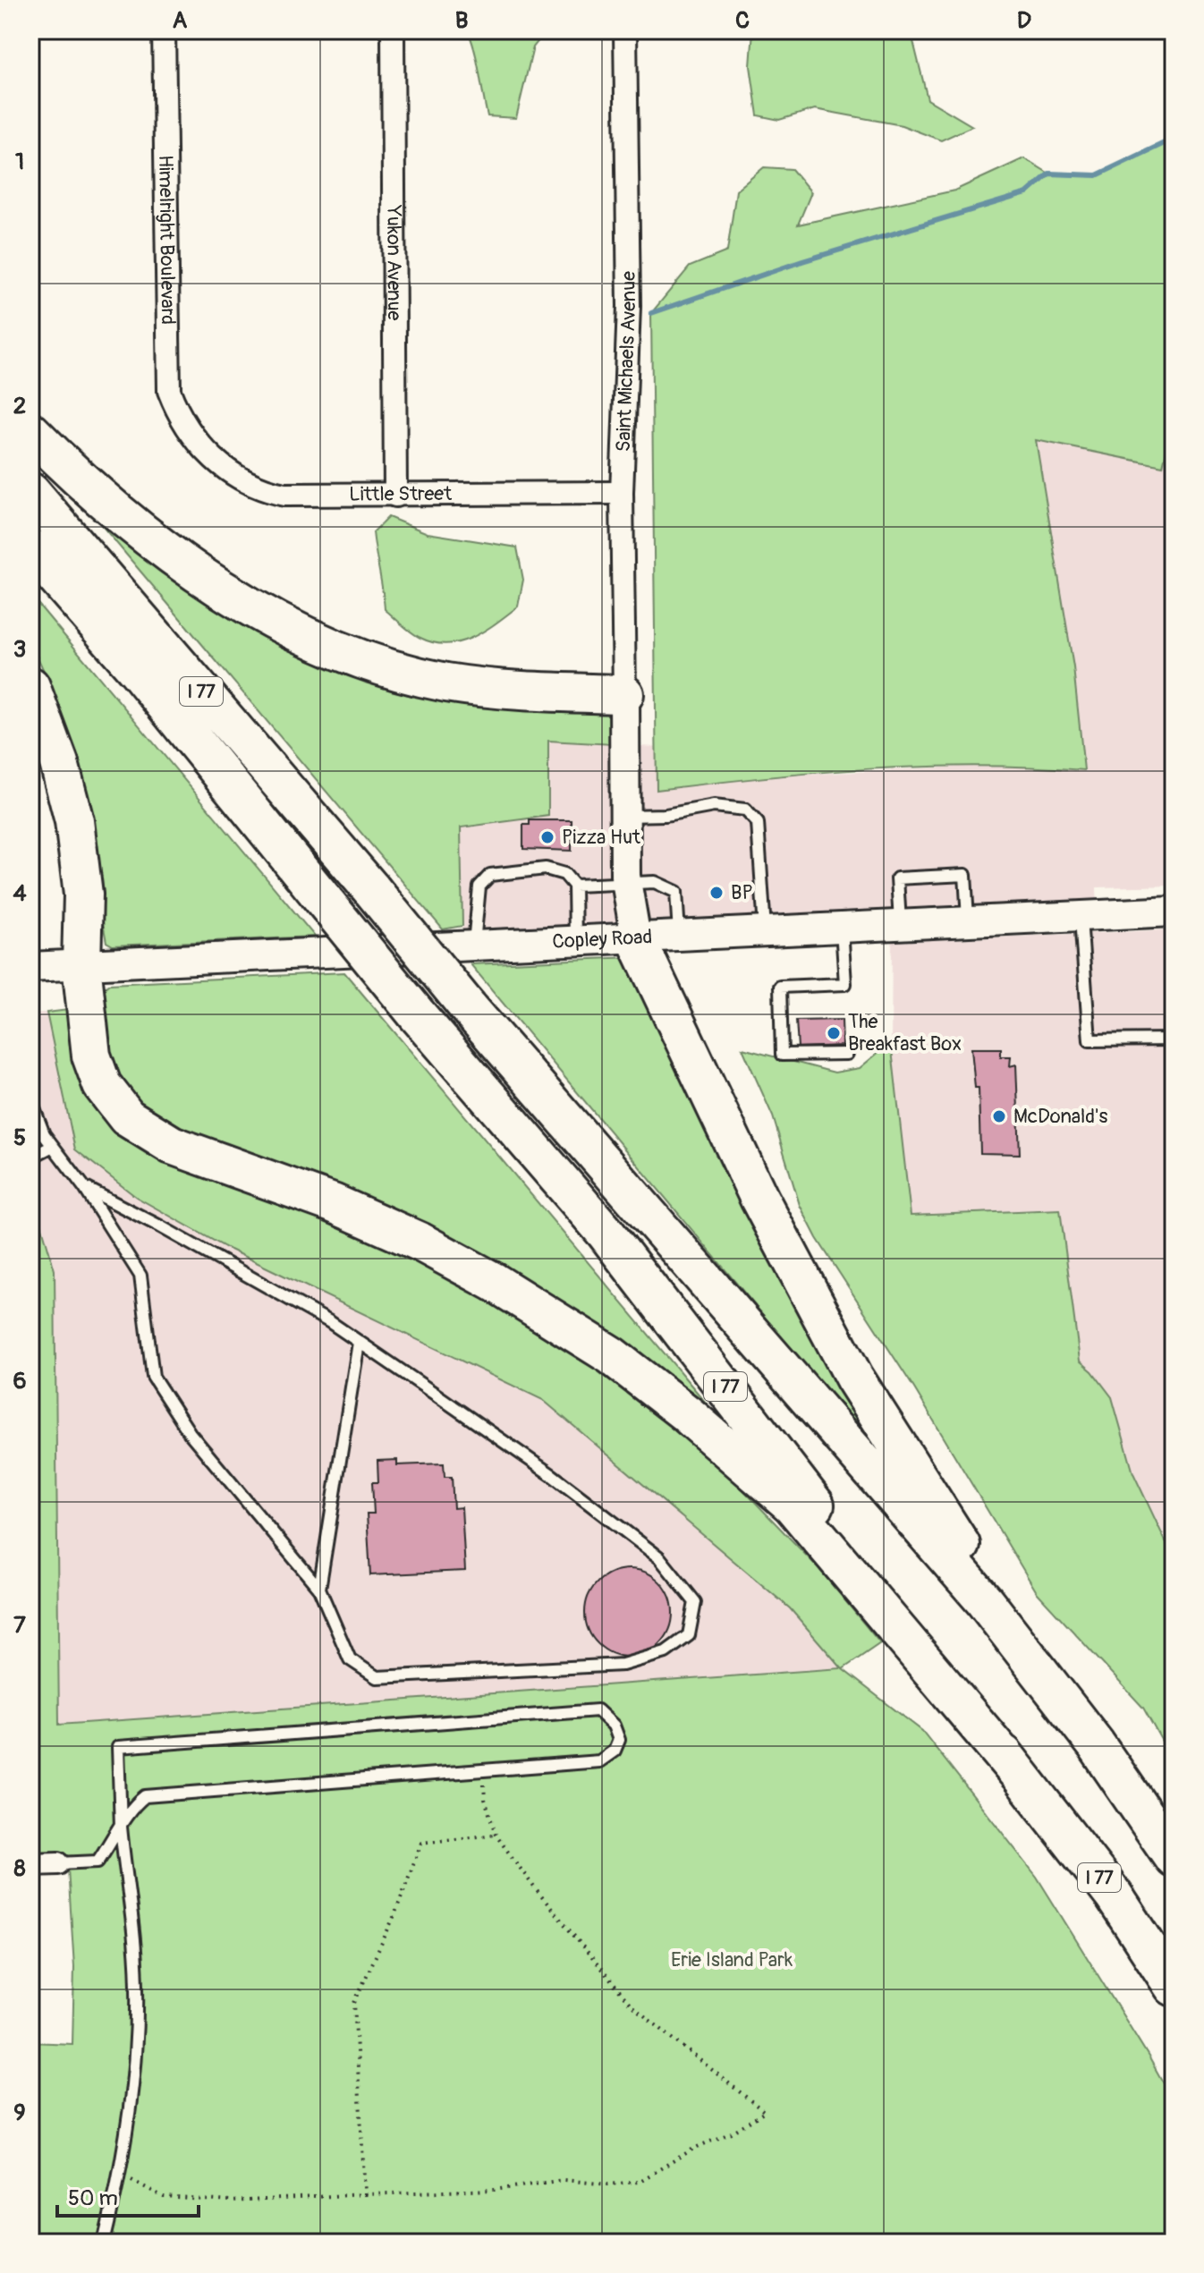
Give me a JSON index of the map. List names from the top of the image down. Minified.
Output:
{"streets":{"highway":["I 77"],"main road":["Copley Road"],"street":["Himelright Boulevard","Yukon Avenue","Saint Michaels Avenue","Little Street"]},"crossings":[["Himelright Boulevard","Little Street"],["Yukon Avenue","Little Street"],["Saint Michaels Avenue","Little Street"]],"parks":["Erie Island Park"],"places":["Pizza Hut","BP","The Breakfast Box","McDonald's"],"scale_bar":"50 m","grid":{"columns":["A","B","C","D"],"rows":["1","2","3","4","5","6","7","8","9"]}}
